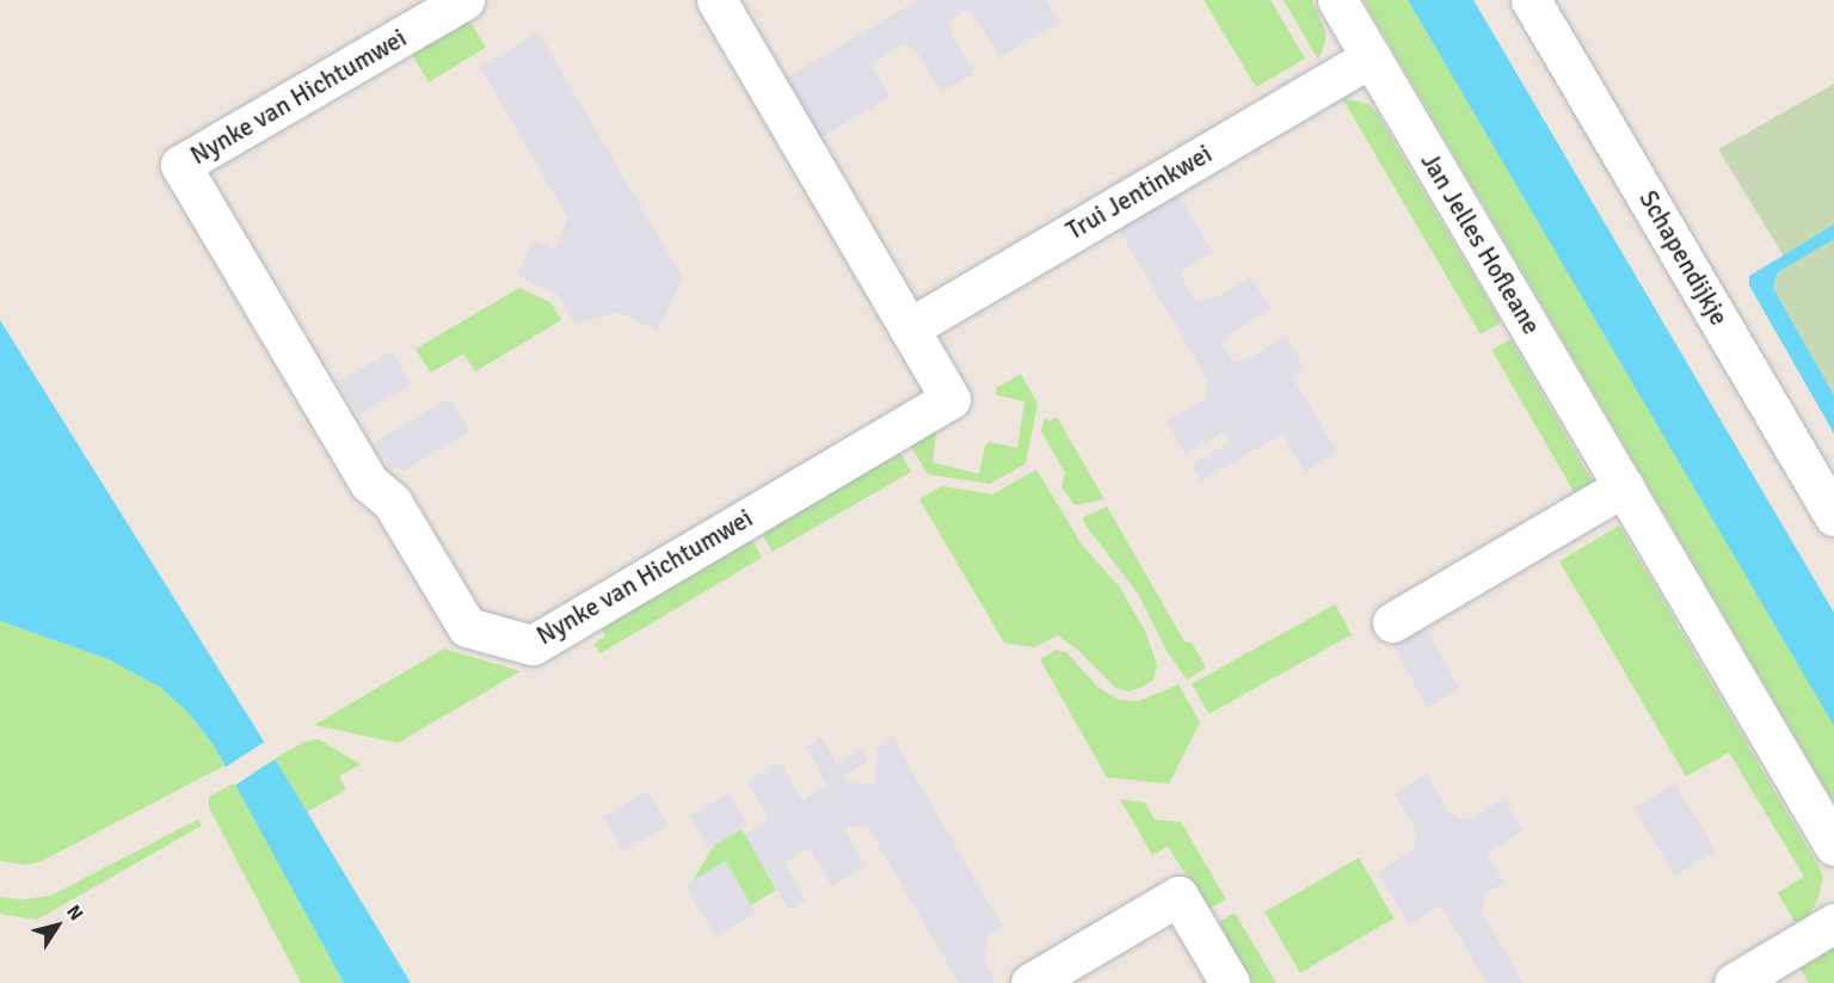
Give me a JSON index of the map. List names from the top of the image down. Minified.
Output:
{"streets":{"street":["Nynke van Hichtumwei","Trui Jentinkwei","Jan Jelles Hofleane","Schapendijkje"]},"crossings":[["Nynke van Hichtumwei","Trui Jentinkwei"],["Trui Jentinkwei","Jan Jelles Hofleane"]],"north":"top right"}
